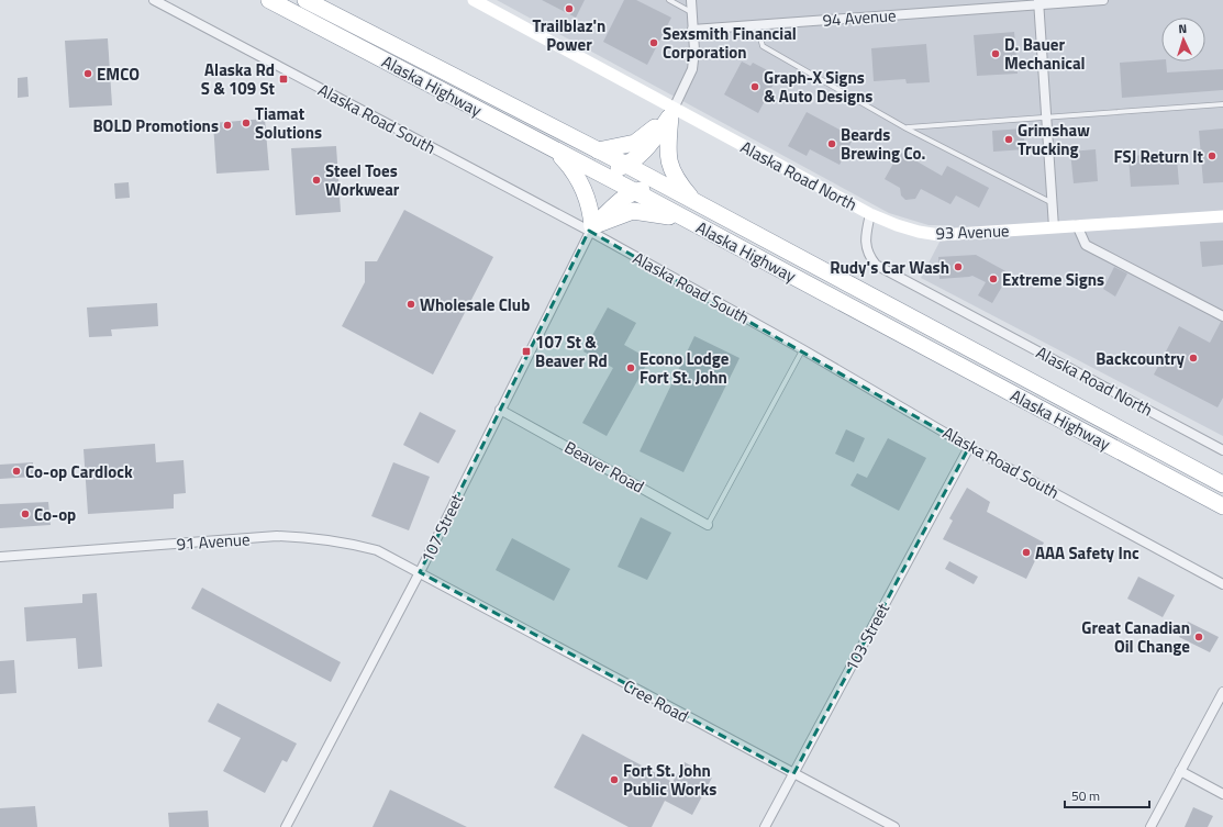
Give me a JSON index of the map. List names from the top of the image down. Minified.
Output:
{"streets":{"highway":["Alaska Highway"],"street":["94 Avenue","Alaska Road South","Alaska Road North","93 Avenue","Beaver Road","107 Street","91 Avenue","103 Street","Cree Road"]},"crossings":[["Alaska Road South","107 Street"],["Alaska Road South","103 Street"],["Alaska Road North","93 Avenue"],["Beaver Road","107 Street"],["107 Street","91 Avenue"],["107 Street","Cree Road"],["91 Avenue","Cree Road"],["103 Street","Cree Road"]],"places":{"other":["Trailblaz'n Power","Sexsmith Financial Corporation","D. Bauer Mechanical","EMCO","Graph-X Signs & Auto Designs","Tiamat Solutions","BOLD Promotions","Grimshaw Trucking","Beards Brewing Co.","FSJ Return It","Steel Toes Workwear","Rudy's Car Wash","Extreme Signs","Wholesale Club","Backcountry","Econo Lodge Fort St. John","Co-op Cardlock","Co-op","AAA Safety Inc","Great Canadian Oil Change","Fort St. John Public Works"],"transit":["Alaska Rd S & 109 St","107 St & Beaver Rd"]},"scale_bar":"50 m","north":"top"}
